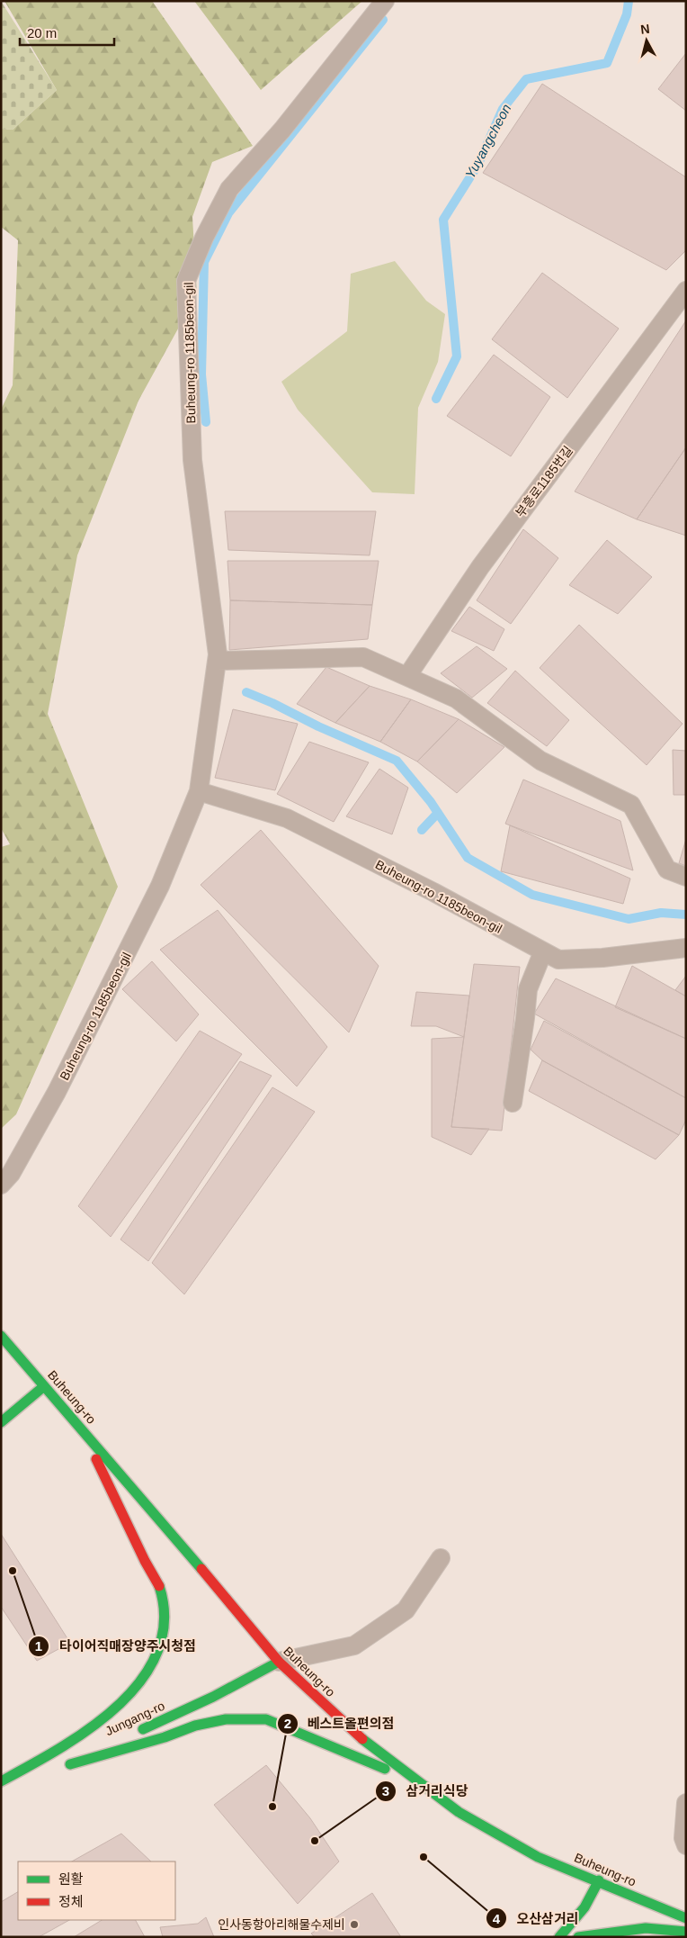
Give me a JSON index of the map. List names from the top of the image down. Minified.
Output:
{"streets":{"main road":["Buheung-ro","Jungang-ro"],"lane":["Buheung-ro 1185beon-gil","부흥로1185번길"]},"crossings":[["Buheung-ro","Jungang-ro"]],"water":["Yuyangcheon"],"places":["타이어직매장양주시청점","베스트올편의점","삼거리식당","오산삼거리","인사동항아리해물수제비"],"legend":["원활","정체"],"scale_bar":"20 m","north":"top"}
